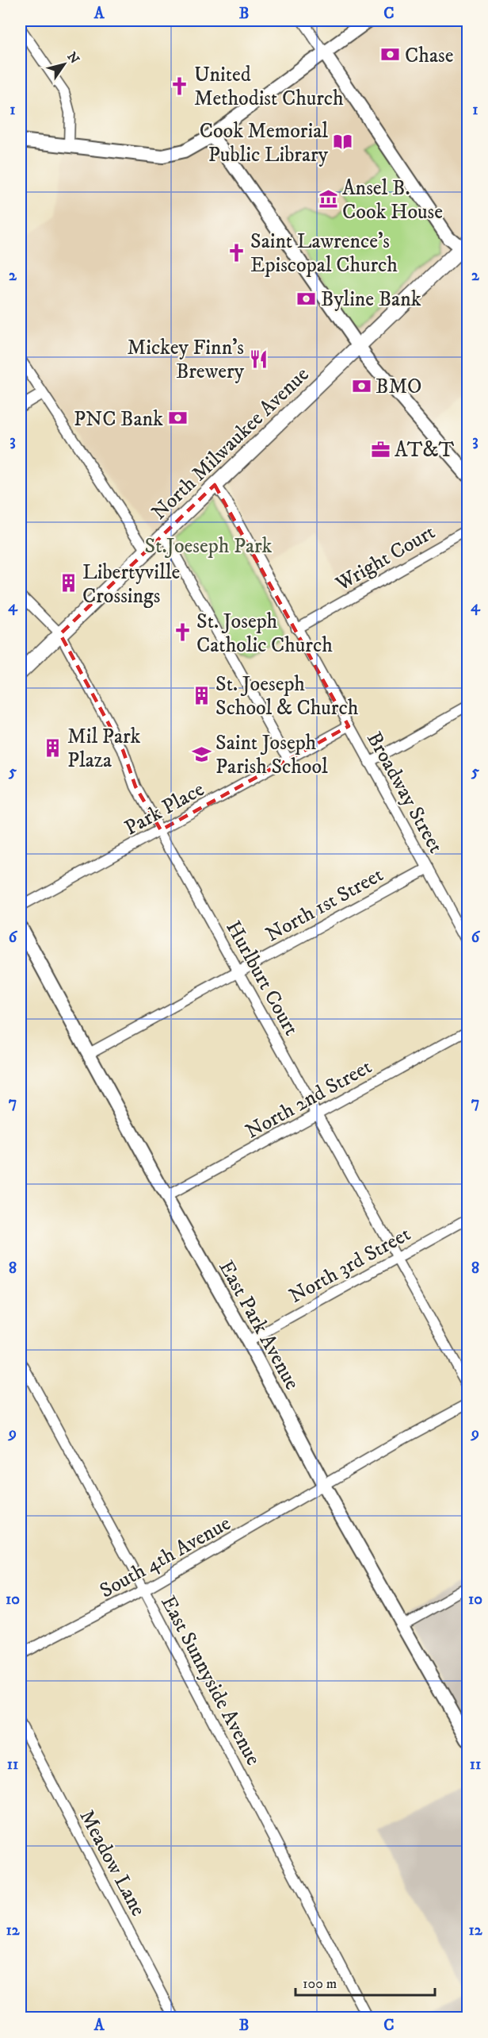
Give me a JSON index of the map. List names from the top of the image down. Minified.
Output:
{"streets":{"main road":["North Milwaukee Avenue"],"street":["Wright Court","Broadway Street","Park Place","North 1st Street","Hurlburt Court","North 2nd Street","North 3rd Street","East Park Avenue","South 4th Avenue","East Sunnyside Avenue","Meadow Lane"]},"crossings":[["North Milwaukee Avenue","Broadway Street"],["North Milwaukee Avenue","Hurlburt Court"],["Wright Court","Broadway Street"],["Broadway Street","Park Place"],["Broadway Street","North 1st Street"],["Park Place","Hurlburt Court"],["North 1st Street","Hurlburt Court"],["North 1st Street","East Park Avenue"],["Hurlburt Court","North 2nd Street"],["Hurlburt Court","North 3rd Street"],["North 2nd Street","East Park Avenue"],["North 3rd Street","East Park Avenue"],["East Park Avenue","South 4th Avenue"],["South 4th Avenue","East Sunnyside Avenue"]],"parks":["St.Joeseph Park"],"places":{"bank":["Chase","Byline Bank","BMO","PNC Bank"],"church":["United Methodist Church","Saint Lawrence's Episcopal Church","St. Joseph Catholic Church"],"library":["Cook Memorial Public Library"],"museum":["Ansel B. Cook House"],"restaurant":["Mickey Finn's Brewery"],"office":["AT&T"],"building":["Libertyville Crossings","St. Joeseph School & Church","Mil Park Plaza"],"school or university":["Saint Joseph Parish School"]},"scale_bar":"100 m","north":"top right","grid":{"columns":["A","B","C"],"rows":["1","2","3","4","5","6","7","8","9","10","11","12"]}}
